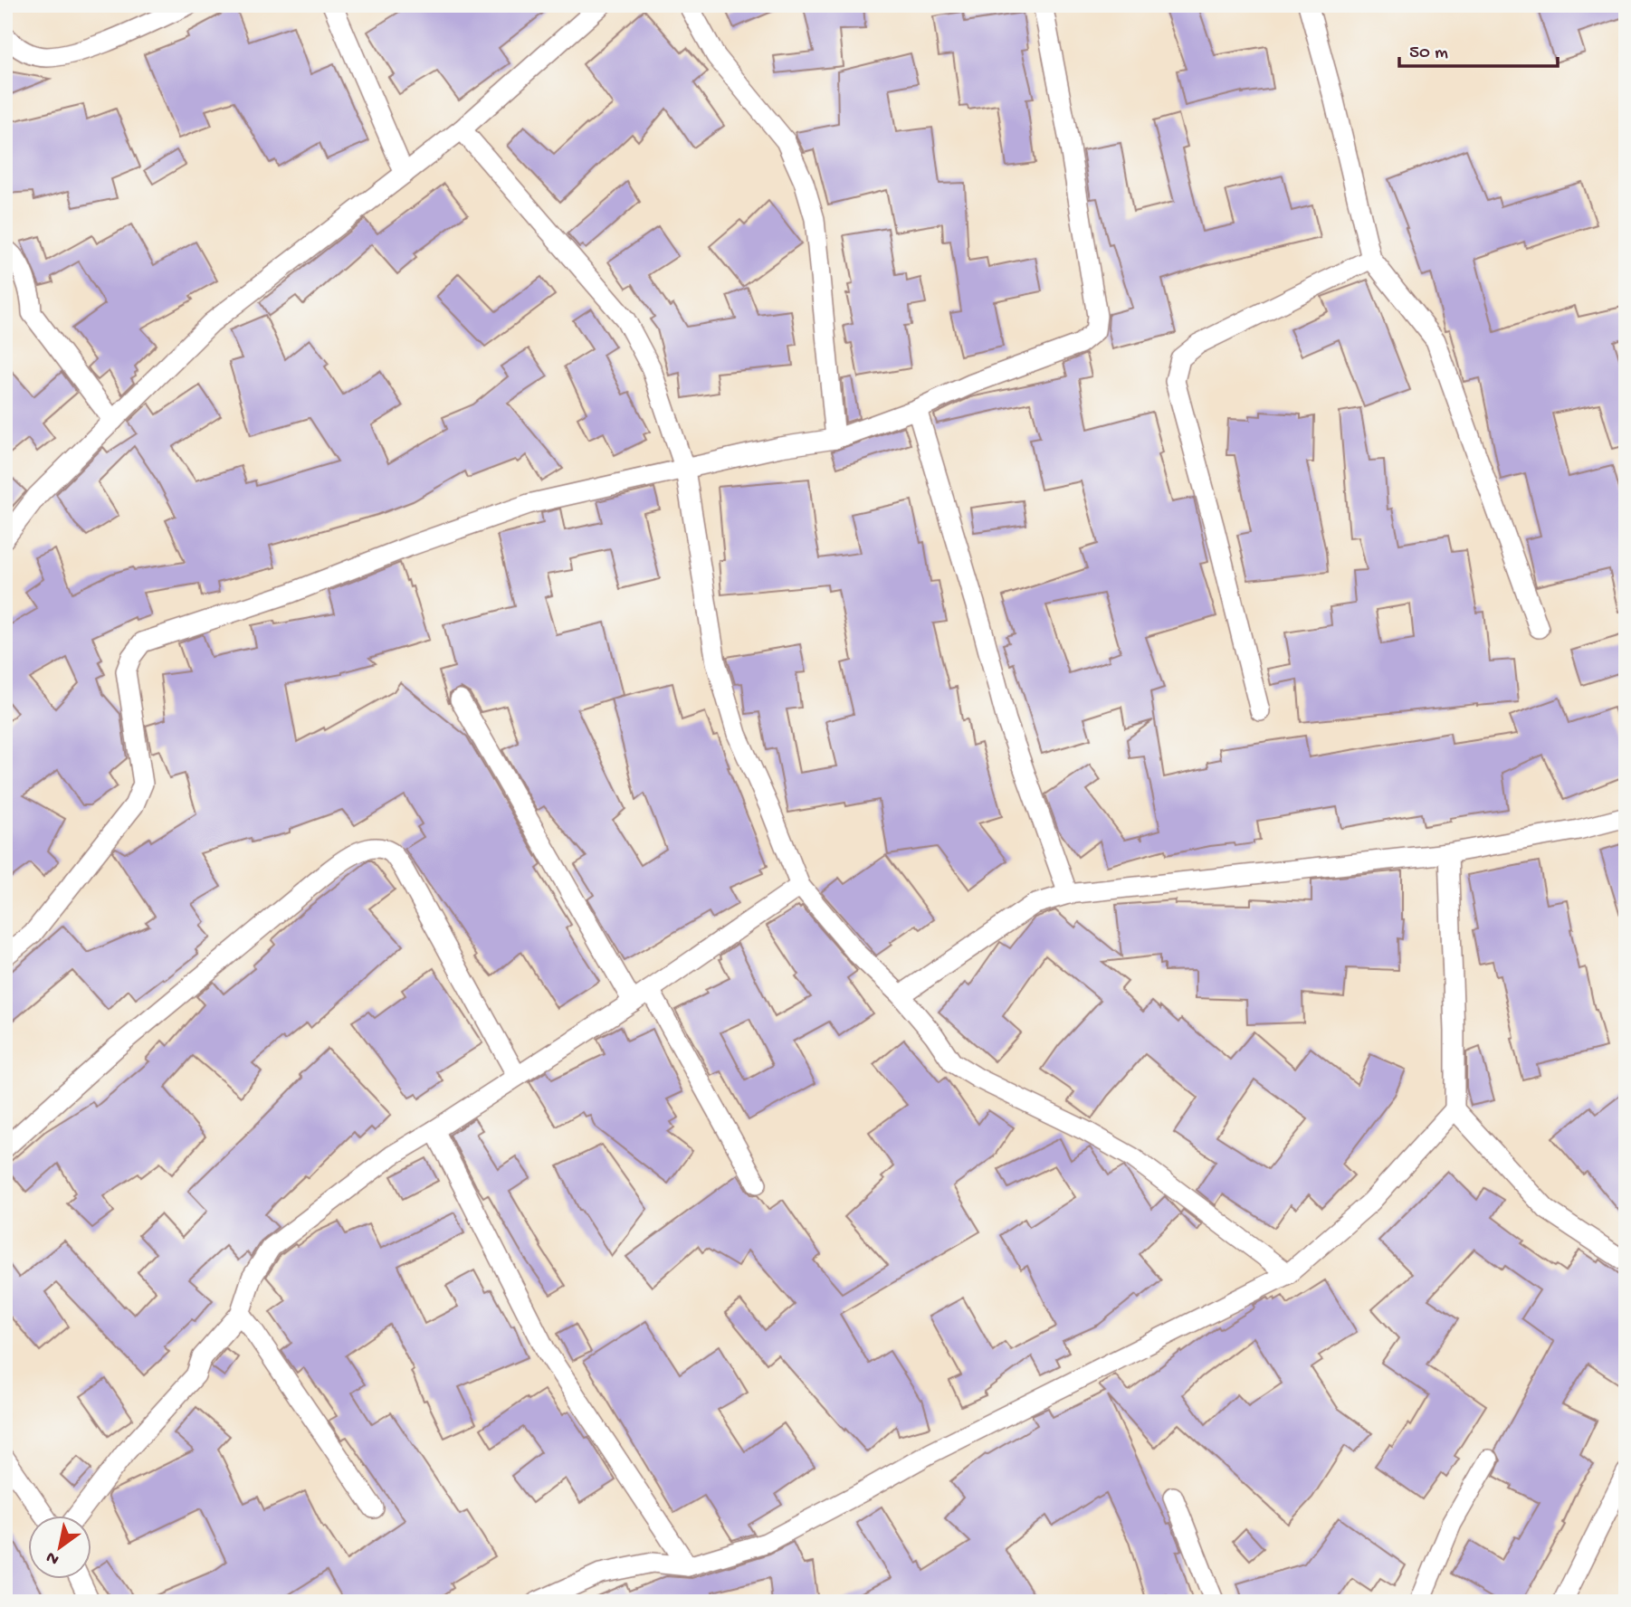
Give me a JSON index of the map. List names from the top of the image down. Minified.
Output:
{"scale_bar":"50 m","north":"bottom left"}
